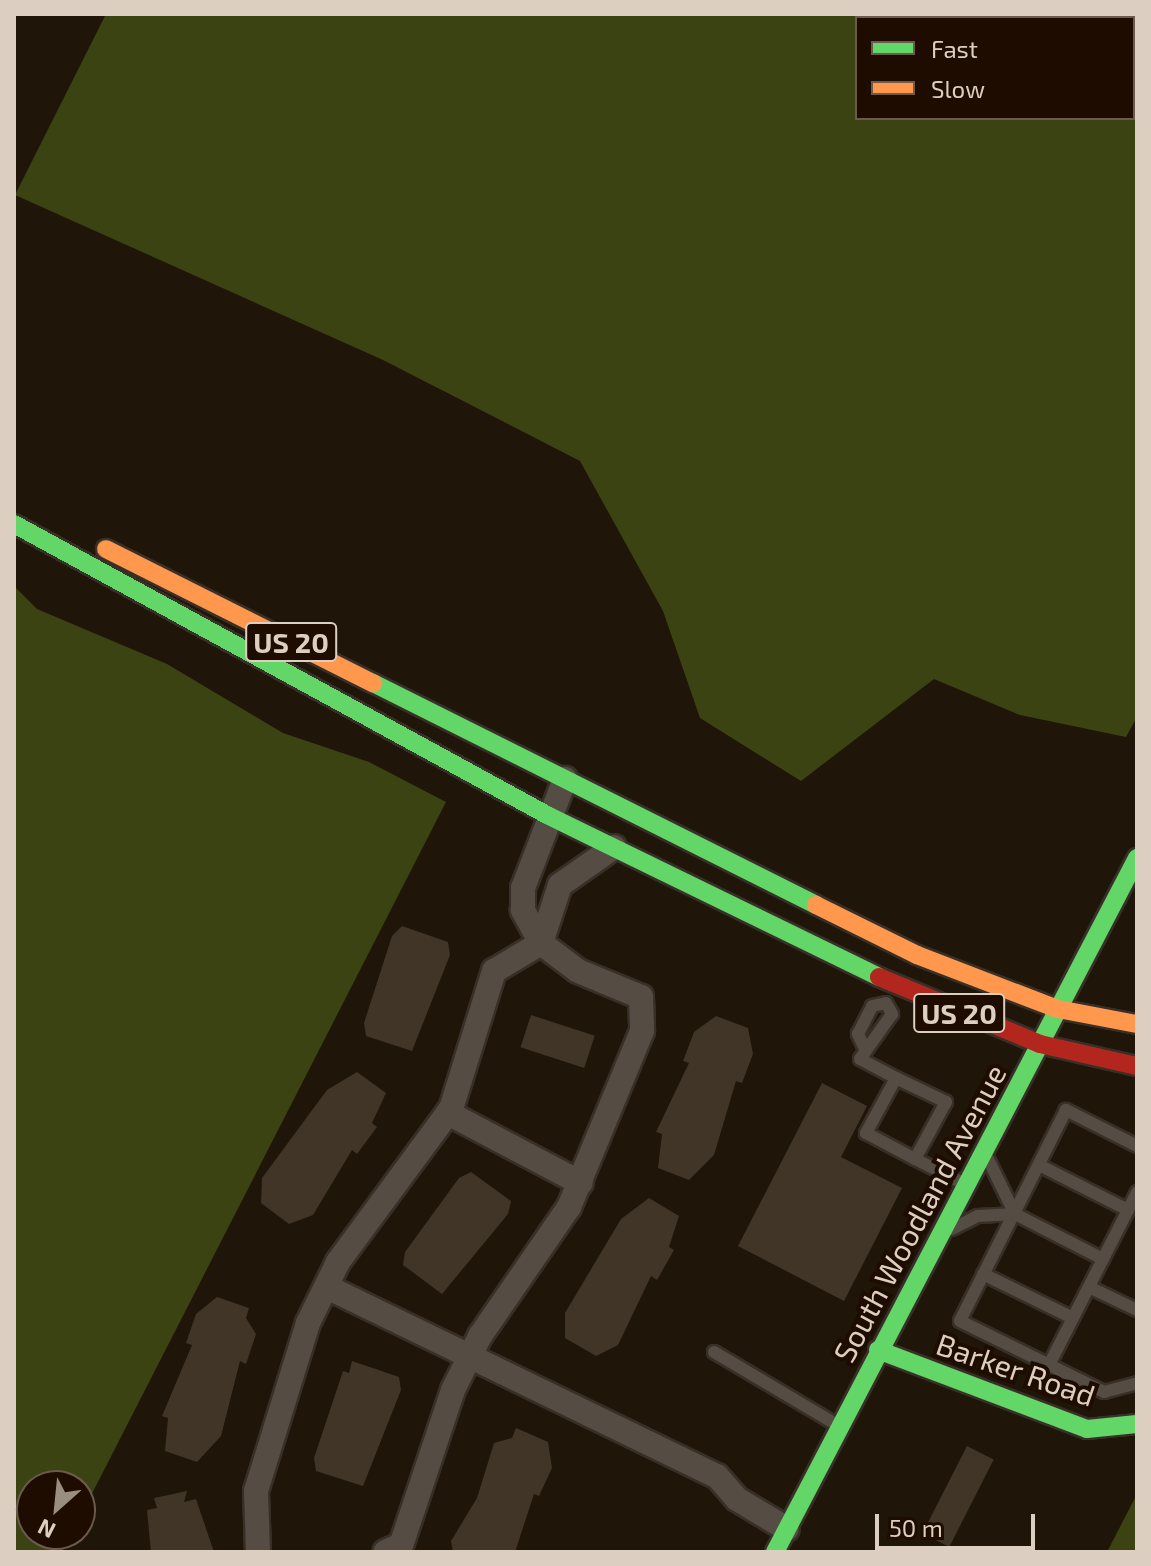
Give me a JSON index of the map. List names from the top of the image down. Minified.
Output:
{"streets":{"main road":["US 20","South Woodland Avenue","Barker Road"]},"crossings":[["US 20","South Woodland Avenue"],["South Woodland Avenue","Barker Road"]],"legend":["Fast","Slow"],"scale_bar":"50 m","north":"bottom left"}
